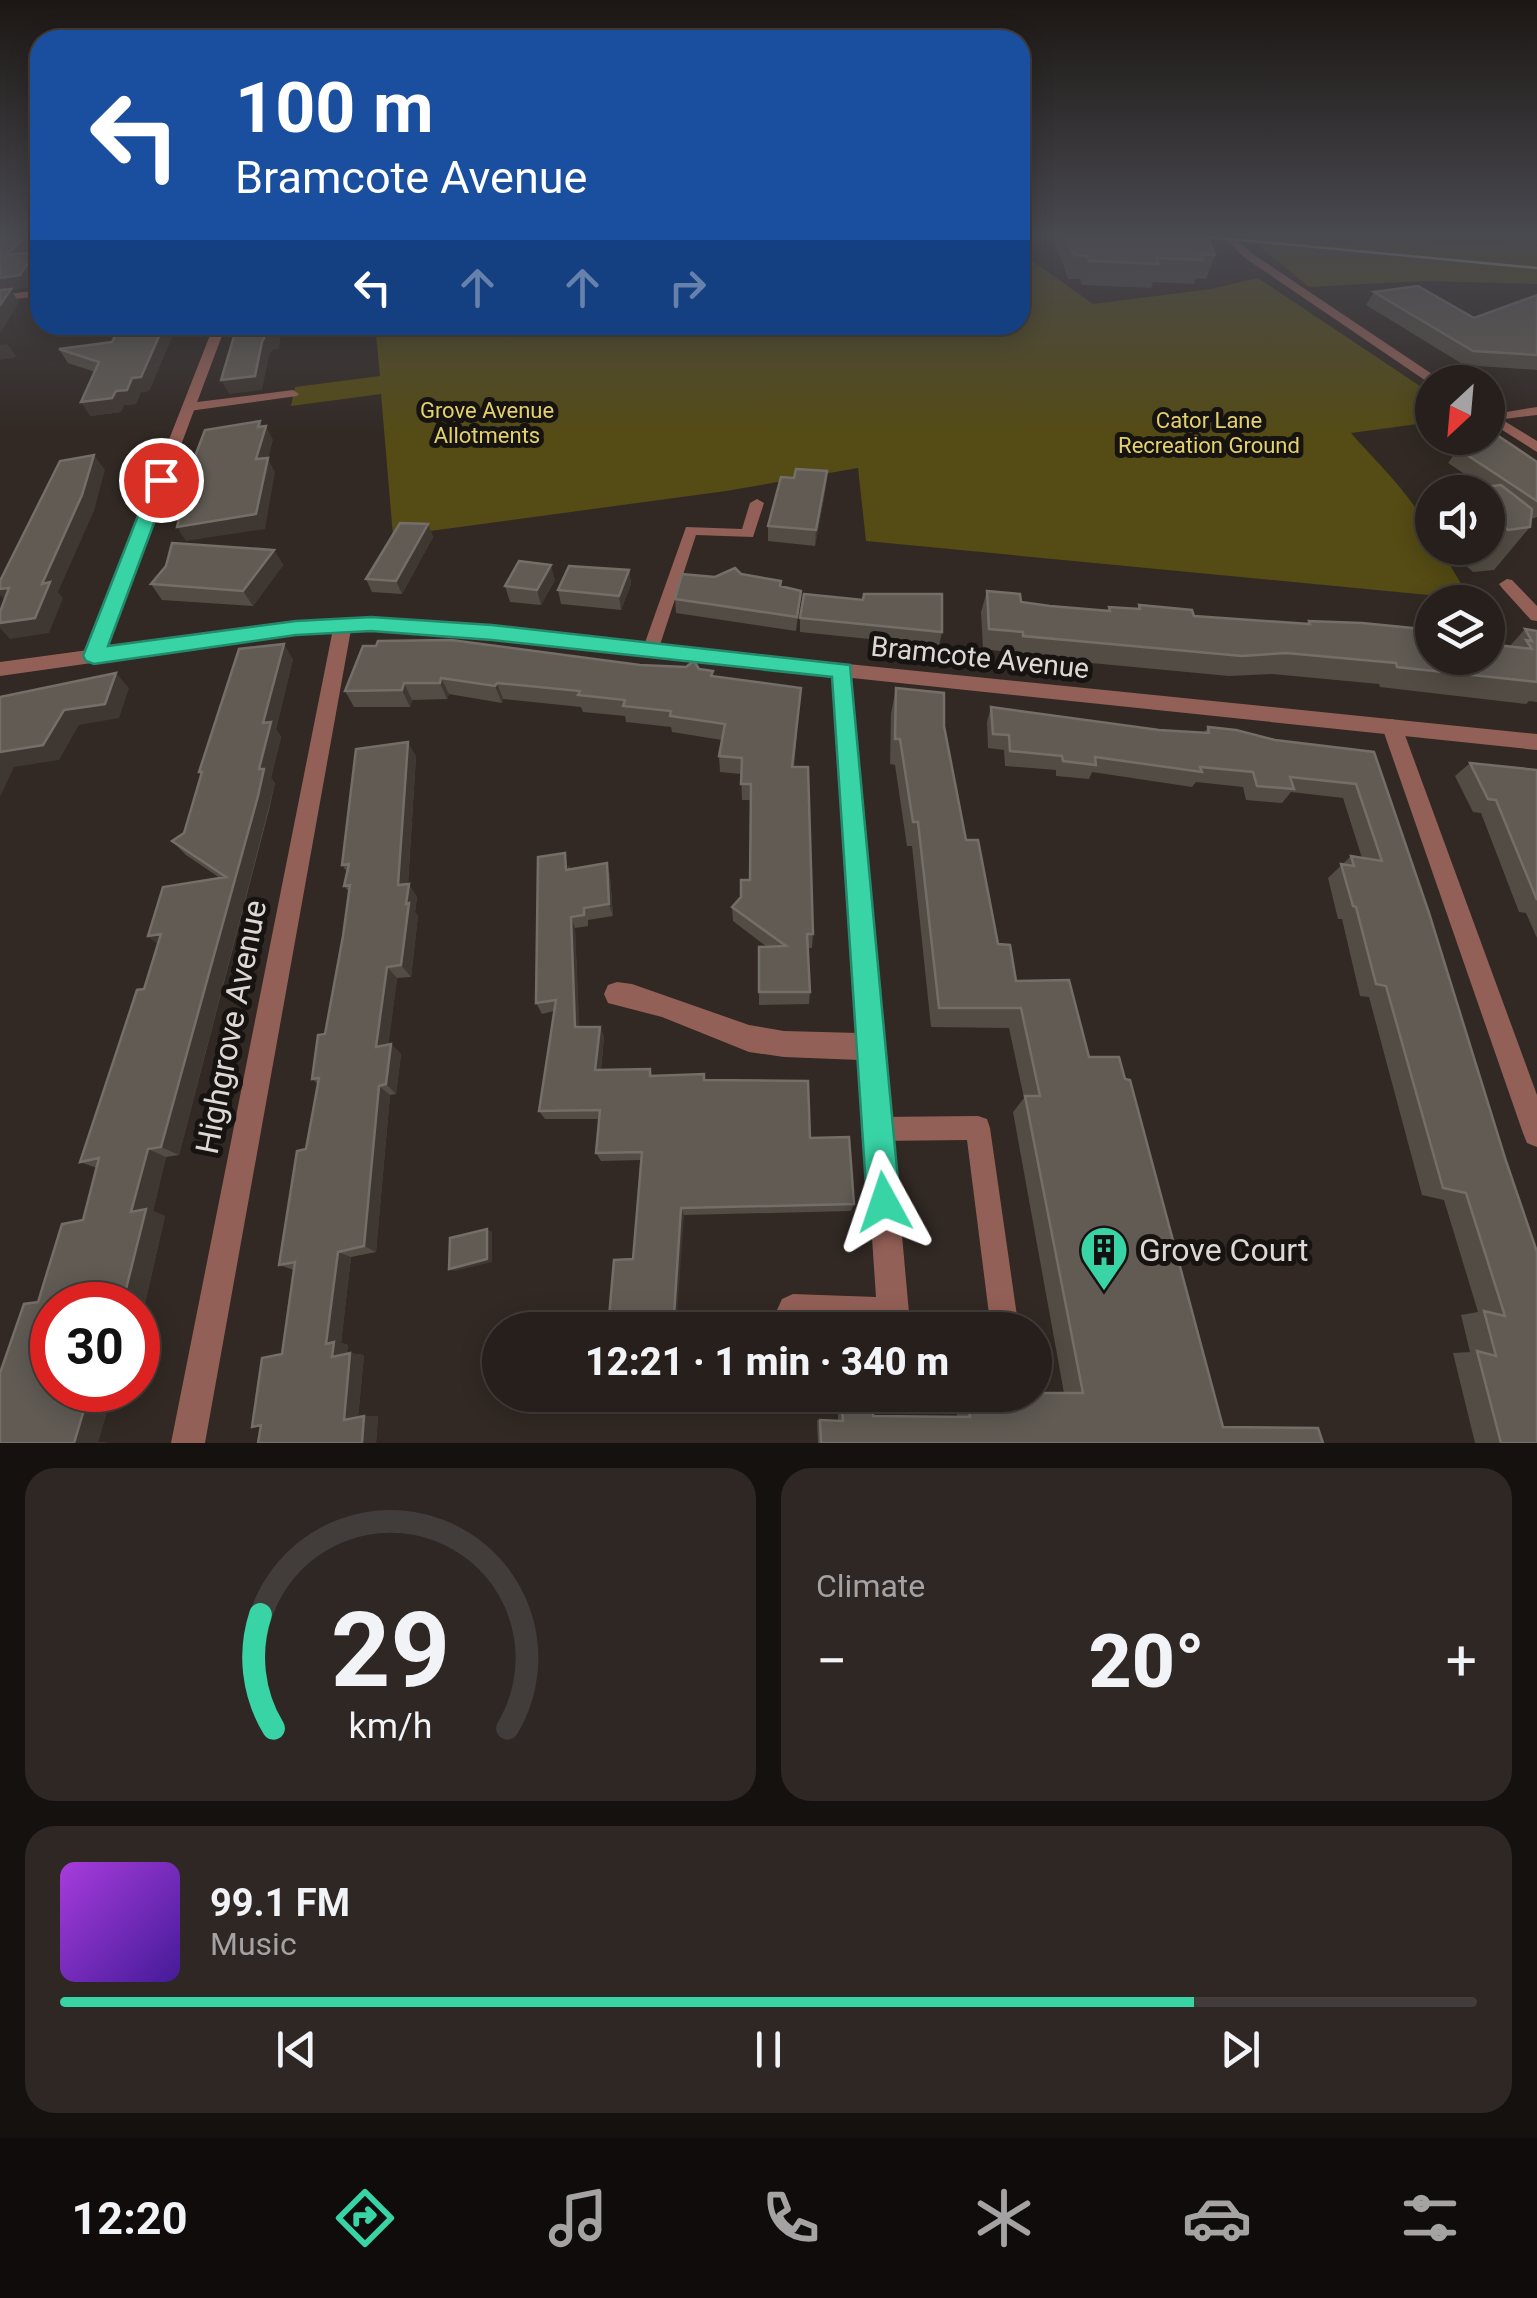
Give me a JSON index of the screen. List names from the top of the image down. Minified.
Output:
{"streets":{"street":["Bramcote Avenue","Highgrove Avenue"]},"crossings":[["Bramcote Avenue","Highgrove Avenue"]],"parks":["Grove Avenue Allotments","Cator Lane Recreation Ground"],"places":{"building":["Grove Court"]},"north":"bottom left","page":{"turn":["100 m","Bramcote Avenue"],"limit":"30","trip":"12:21 · 1 min · 340 m","tile":"Climate","heat":["−","20°","+"],"song":["99.1 FM","Music"],"tabs":"12:20","gauge":["29","km/h"]}}
